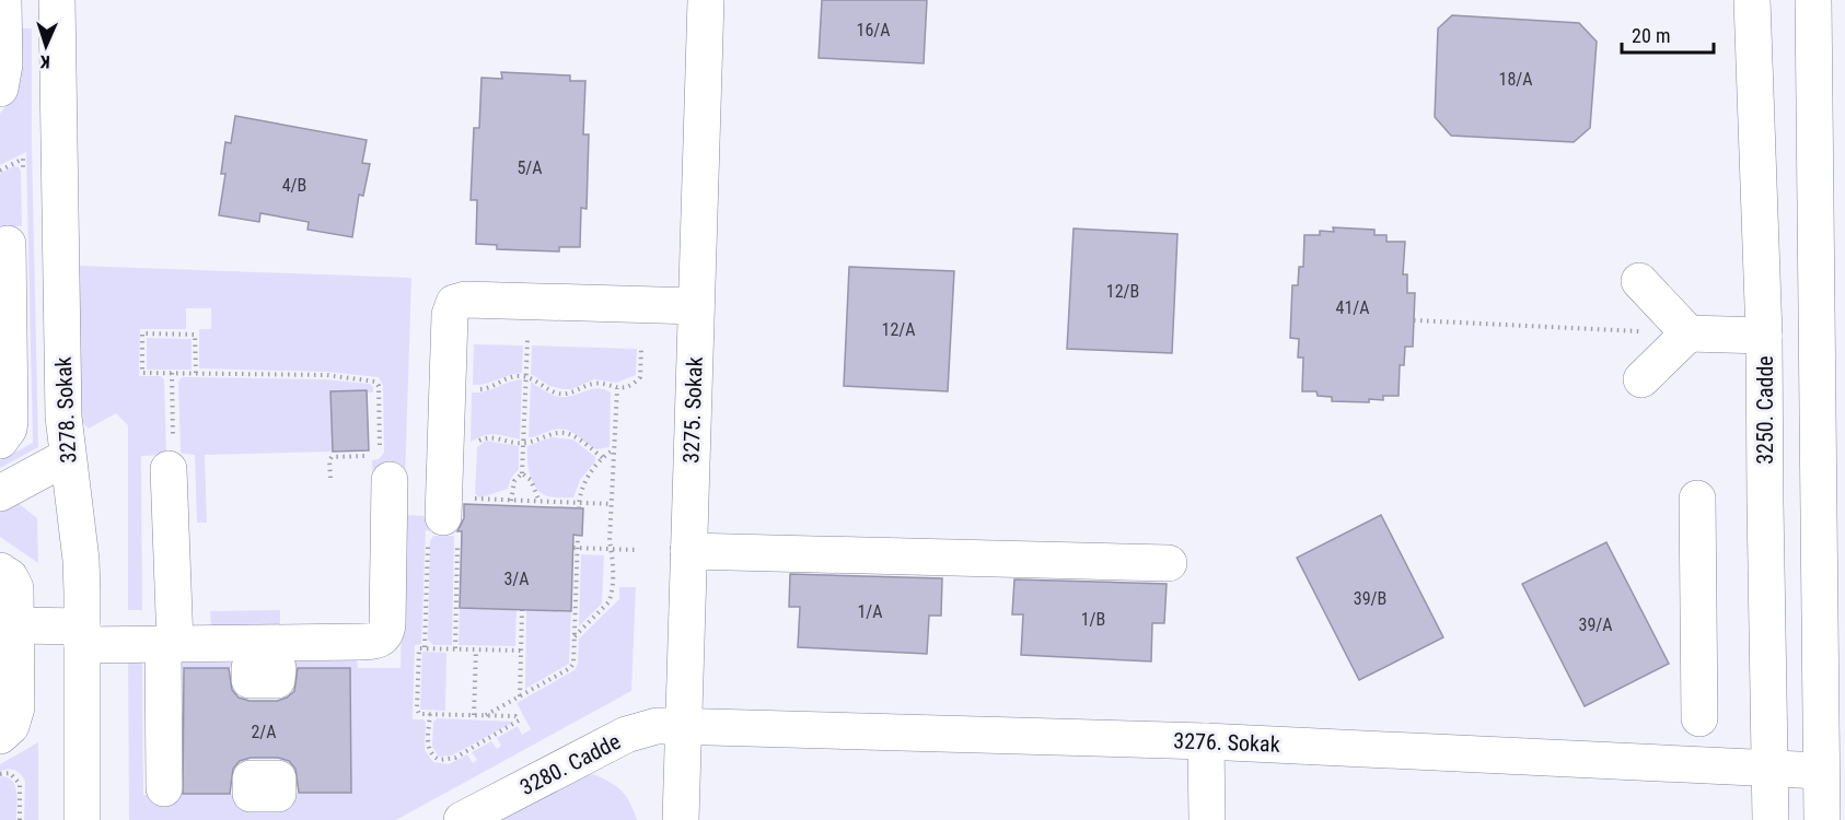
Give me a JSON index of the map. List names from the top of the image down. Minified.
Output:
{"streets":{"street":["3278. Sokak","3275. Sokak","3250. Cadde","3276. Sokak","3280. Cadde"]},"crossings":[["3275. Sokak","3276. Sokak"],["3275. Sokak","3280. Cadde"],["3250. Cadde","3276. Sokak"],["3276. Sokak","3280. Cadde"]],"house_numbers":["16/A","18/A","5/A","4/B","12/B","41/A","12/A","3/A","39/B","1/A","1/B","39/A","2/A"],"scale_bar":"20 m","north":"bottom"}
